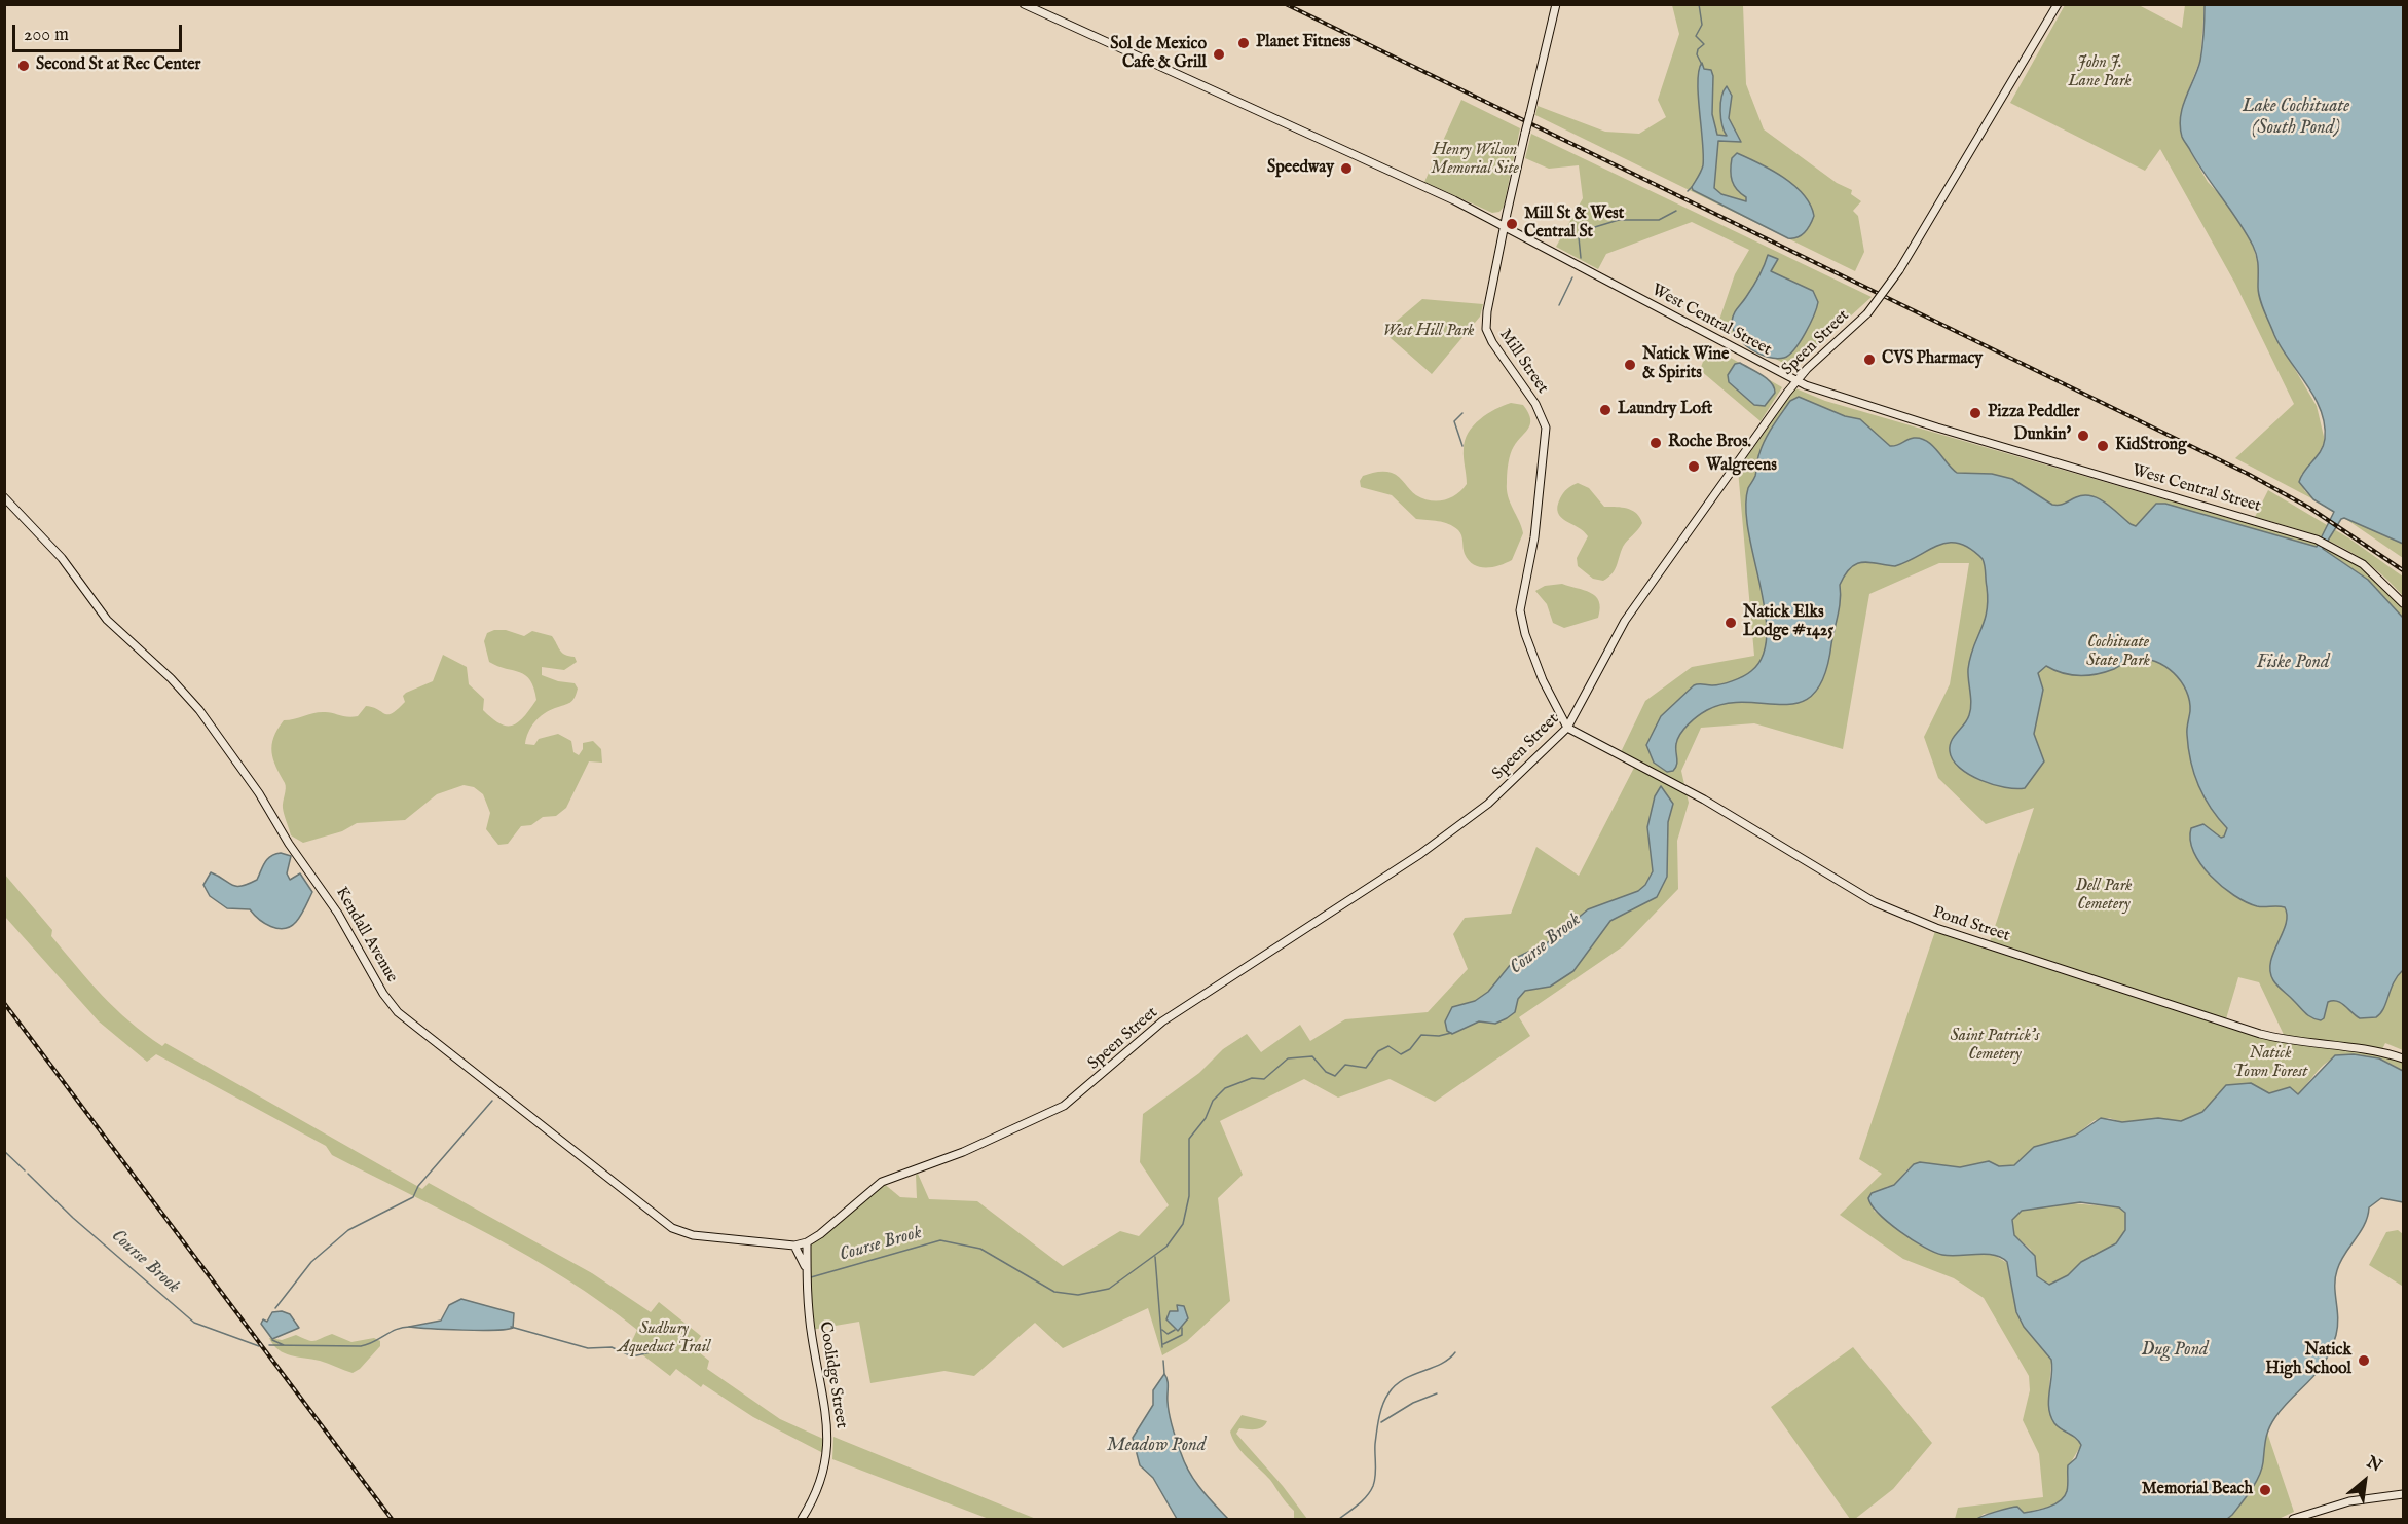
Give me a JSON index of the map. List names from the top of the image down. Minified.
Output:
{"streets":{"street":["West Central Street","Speen Street","Mill Street","Pond Street","Kendall Avenue","Coolidge Street"]},"crossings":[["West Central Street","Speen Street"],["West Central Street","Mill Street"],["Speen Street","Mill Street"],["Speen Street","Pond Street"],["Speen Street","Kendall Avenue"],["Speen Street","Coolidge Street"],["Mill Street","Pond Street"],["Kendall Avenue","Coolidge Street"]],"water":["Lake Cochituate (South Pond)","Fiske Pond","Course Brook","Dug Pond","Meadow Pond"],"parks":["John J. Lane Park","Henry Wilson Memorial Site","West Hill Park","Cochituate State Park","Dell Park Cemetery","Saint Patrick's Cemetery","Natick Town Forest","Sudbury Aqueduct Trail"],"places":["Planet Fitness","Sol de Mexico Cafe & Grill","Second St at Rec Center","Speedway","Mill St & West Central St","CVS Pharmacy","Natick Wine & Spirits","Laundry Loft","Pizza Peddler","Dunkin'","Roche Bros.","KidStrong","Walgreens","Natick Elks Lodge #1425","Natick High School","Memorial Beach"],"scale_bar":"200 m","north":"top right"}
